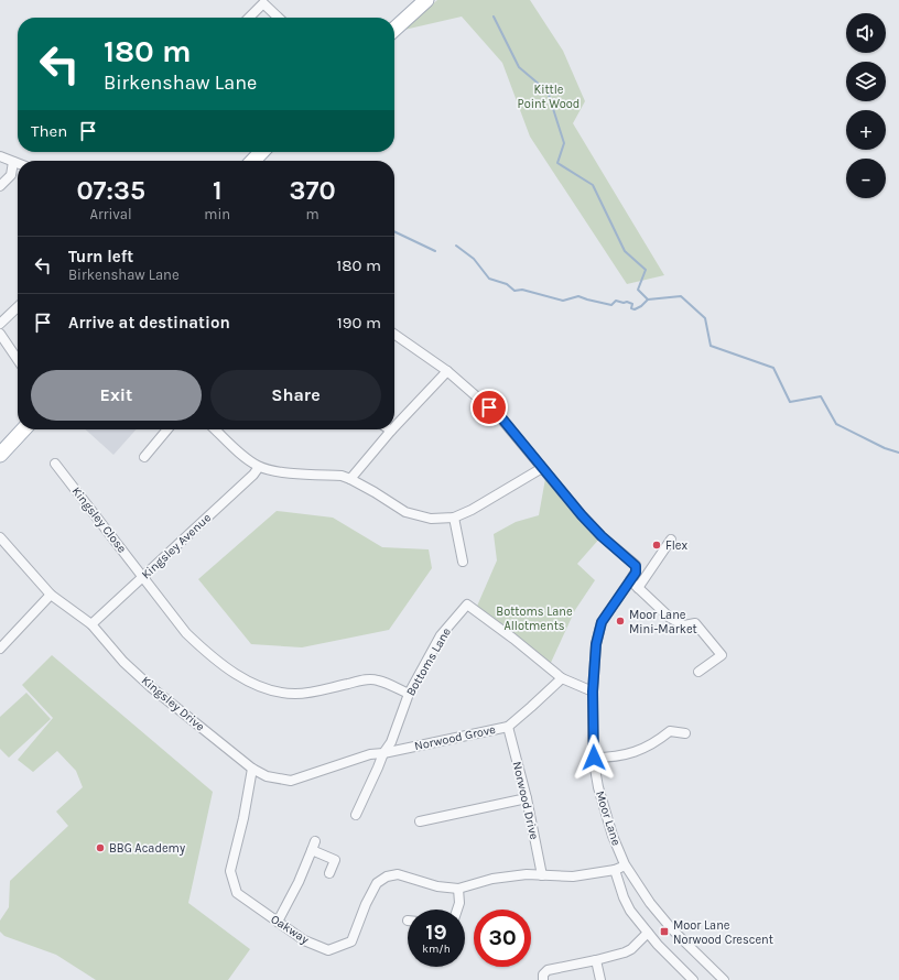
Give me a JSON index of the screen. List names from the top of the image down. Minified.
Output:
{"streets":{"street":["Kingsley Close","Kingsley Avenue","Bottoms Lane","Kingsley Drive","Norwood Grove","Norwood Drive","Moor Lane","Oakway"]},"crossings":[["Kingsley Close","Kingsley Avenue"],["Kingsley Close","Bottoms Lane"],["Kingsley Avenue","Kingsley Drive"],["Bottoms Lane","Kingsley Drive"],["Bottoms Lane","Norwood Grove"],["Bottoms Lane","Moor Lane"],["Kingsley Drive","Norwood Grove"],["Kingsley Drive","Oakway"],["Norwood Grove","Norwood Drive"]],"parks":["Kittle Point Wood","Bottoms Lane Allotments"],"places":{"other":["Flex","Moor Lane Mini-Market","BBG Academy"],"transit":["Moor Lane Norwood Crescent"]},"page":{"map_buttons":["+","−"],"turn":["180 m","Birkenshaw Lane"],"then":"Then","eta":["07:35","Arrival","1","min","370","m"],"list":[{"name":"Turn left","note":"Birkenshaw Lane","value":"180 m"},{"name":"Arrive at destination","value":"190 m"}],"buttons":["Exit","Share"],"speed":"19 km/h","limit":"30"}}
